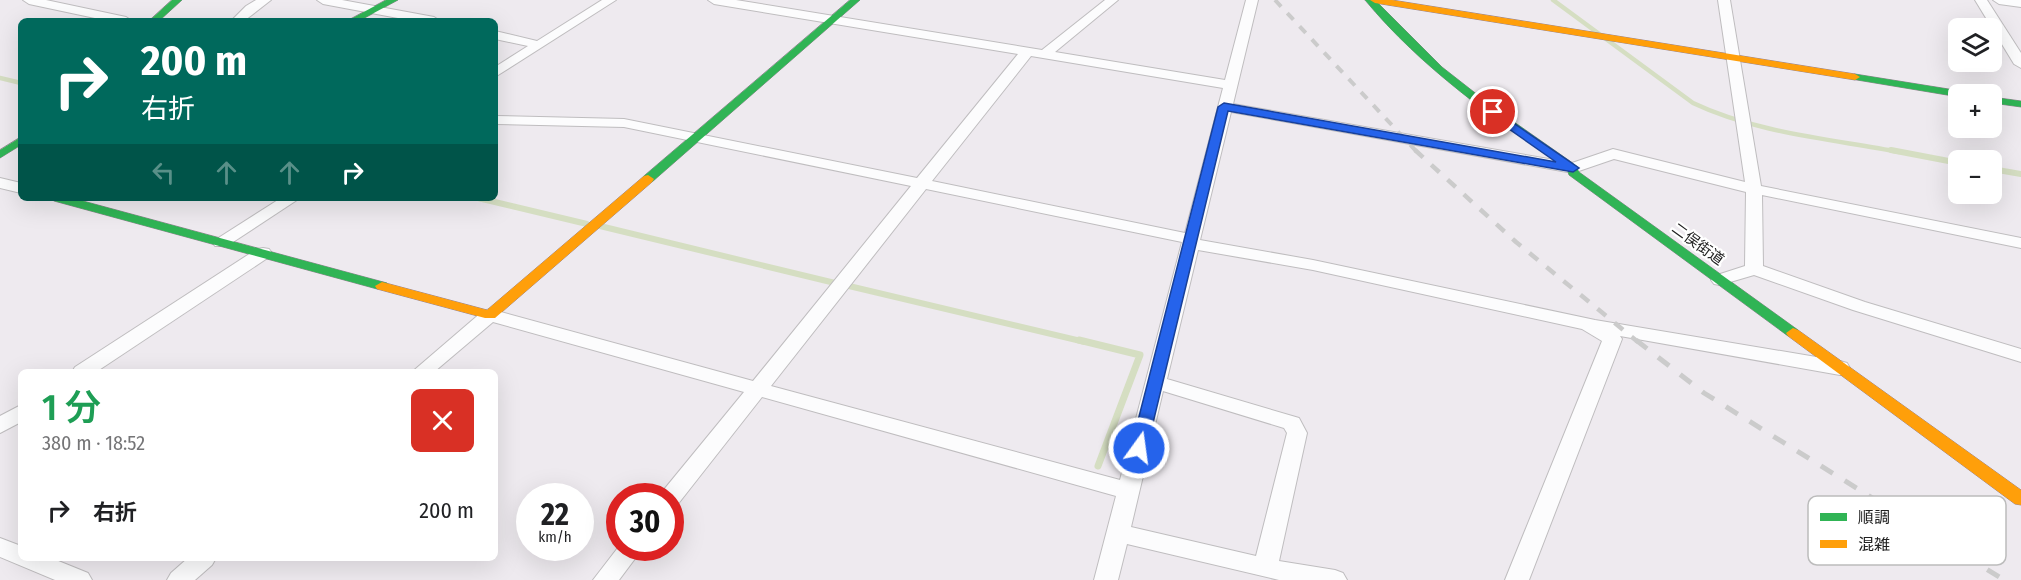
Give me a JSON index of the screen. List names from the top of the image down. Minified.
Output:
{"streets":{"street":["二俣街道"]},"legend":["順調","混雑"],"page":{"map_buttons":["+","−"],"turn":["200 m","右折"],"heading":["1 分","380 m · 18:52"],"list":[{"name":"右折","value":"200 m"}],"speed":"22 km/h","limit":"30"}}
